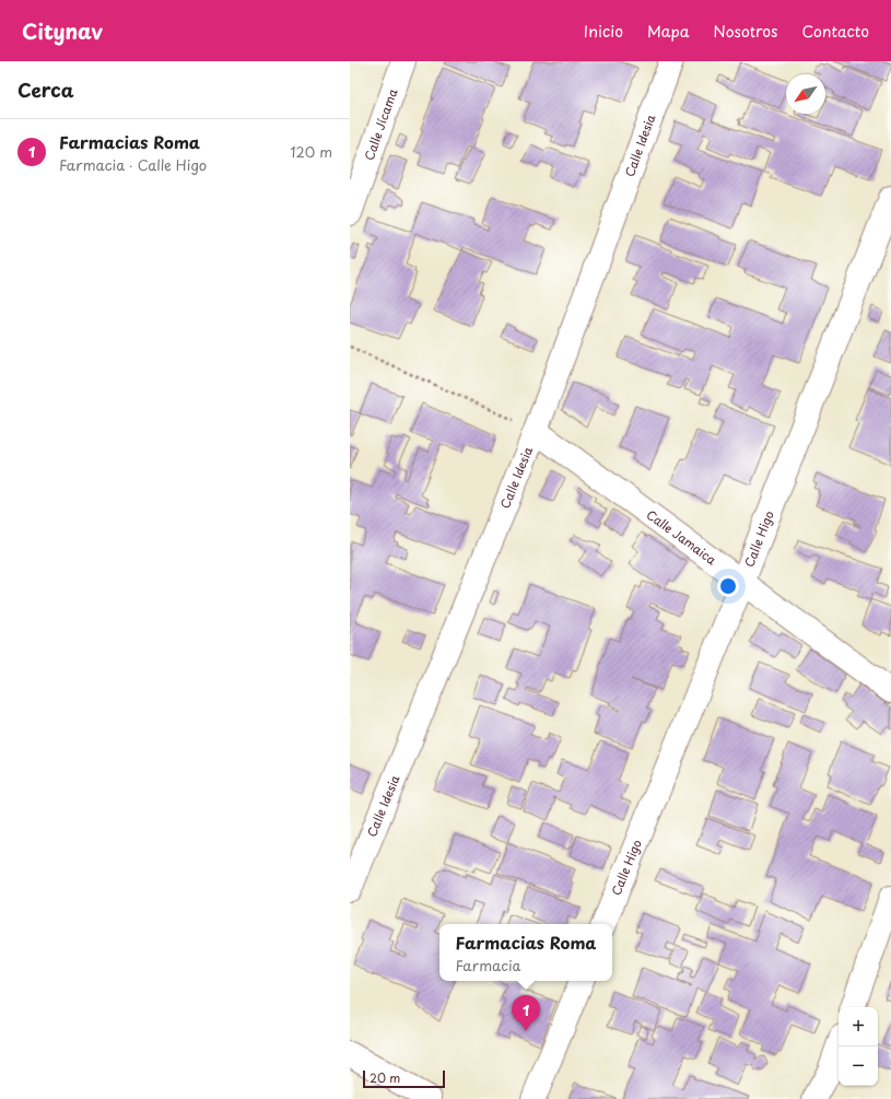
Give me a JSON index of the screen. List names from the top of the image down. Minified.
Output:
{"streets":{"street":["Calle Jícama","Calle Idesia","Calle Jamaica","Calle Higo"]},"crossings":[["Calle Idesia","Calle Jamaica"],["Calle Jamaica","Calle Higo"]],"scale_bar":"20 m","north":"bottom left","page":{"header":"Citynav","nav":["Inicio","Mapa","Nosotros","Contacto"],"heading":"Cerca","list":[{"mark":"1","name":"Farmacias Roma","note":"Farmacia · Calle Higo","value":"120 m"}],"popup":["Farmacias Roma","Farmacia"],"pins":"1","map_buttons":["+","−"],"scale":"20 m"}}
